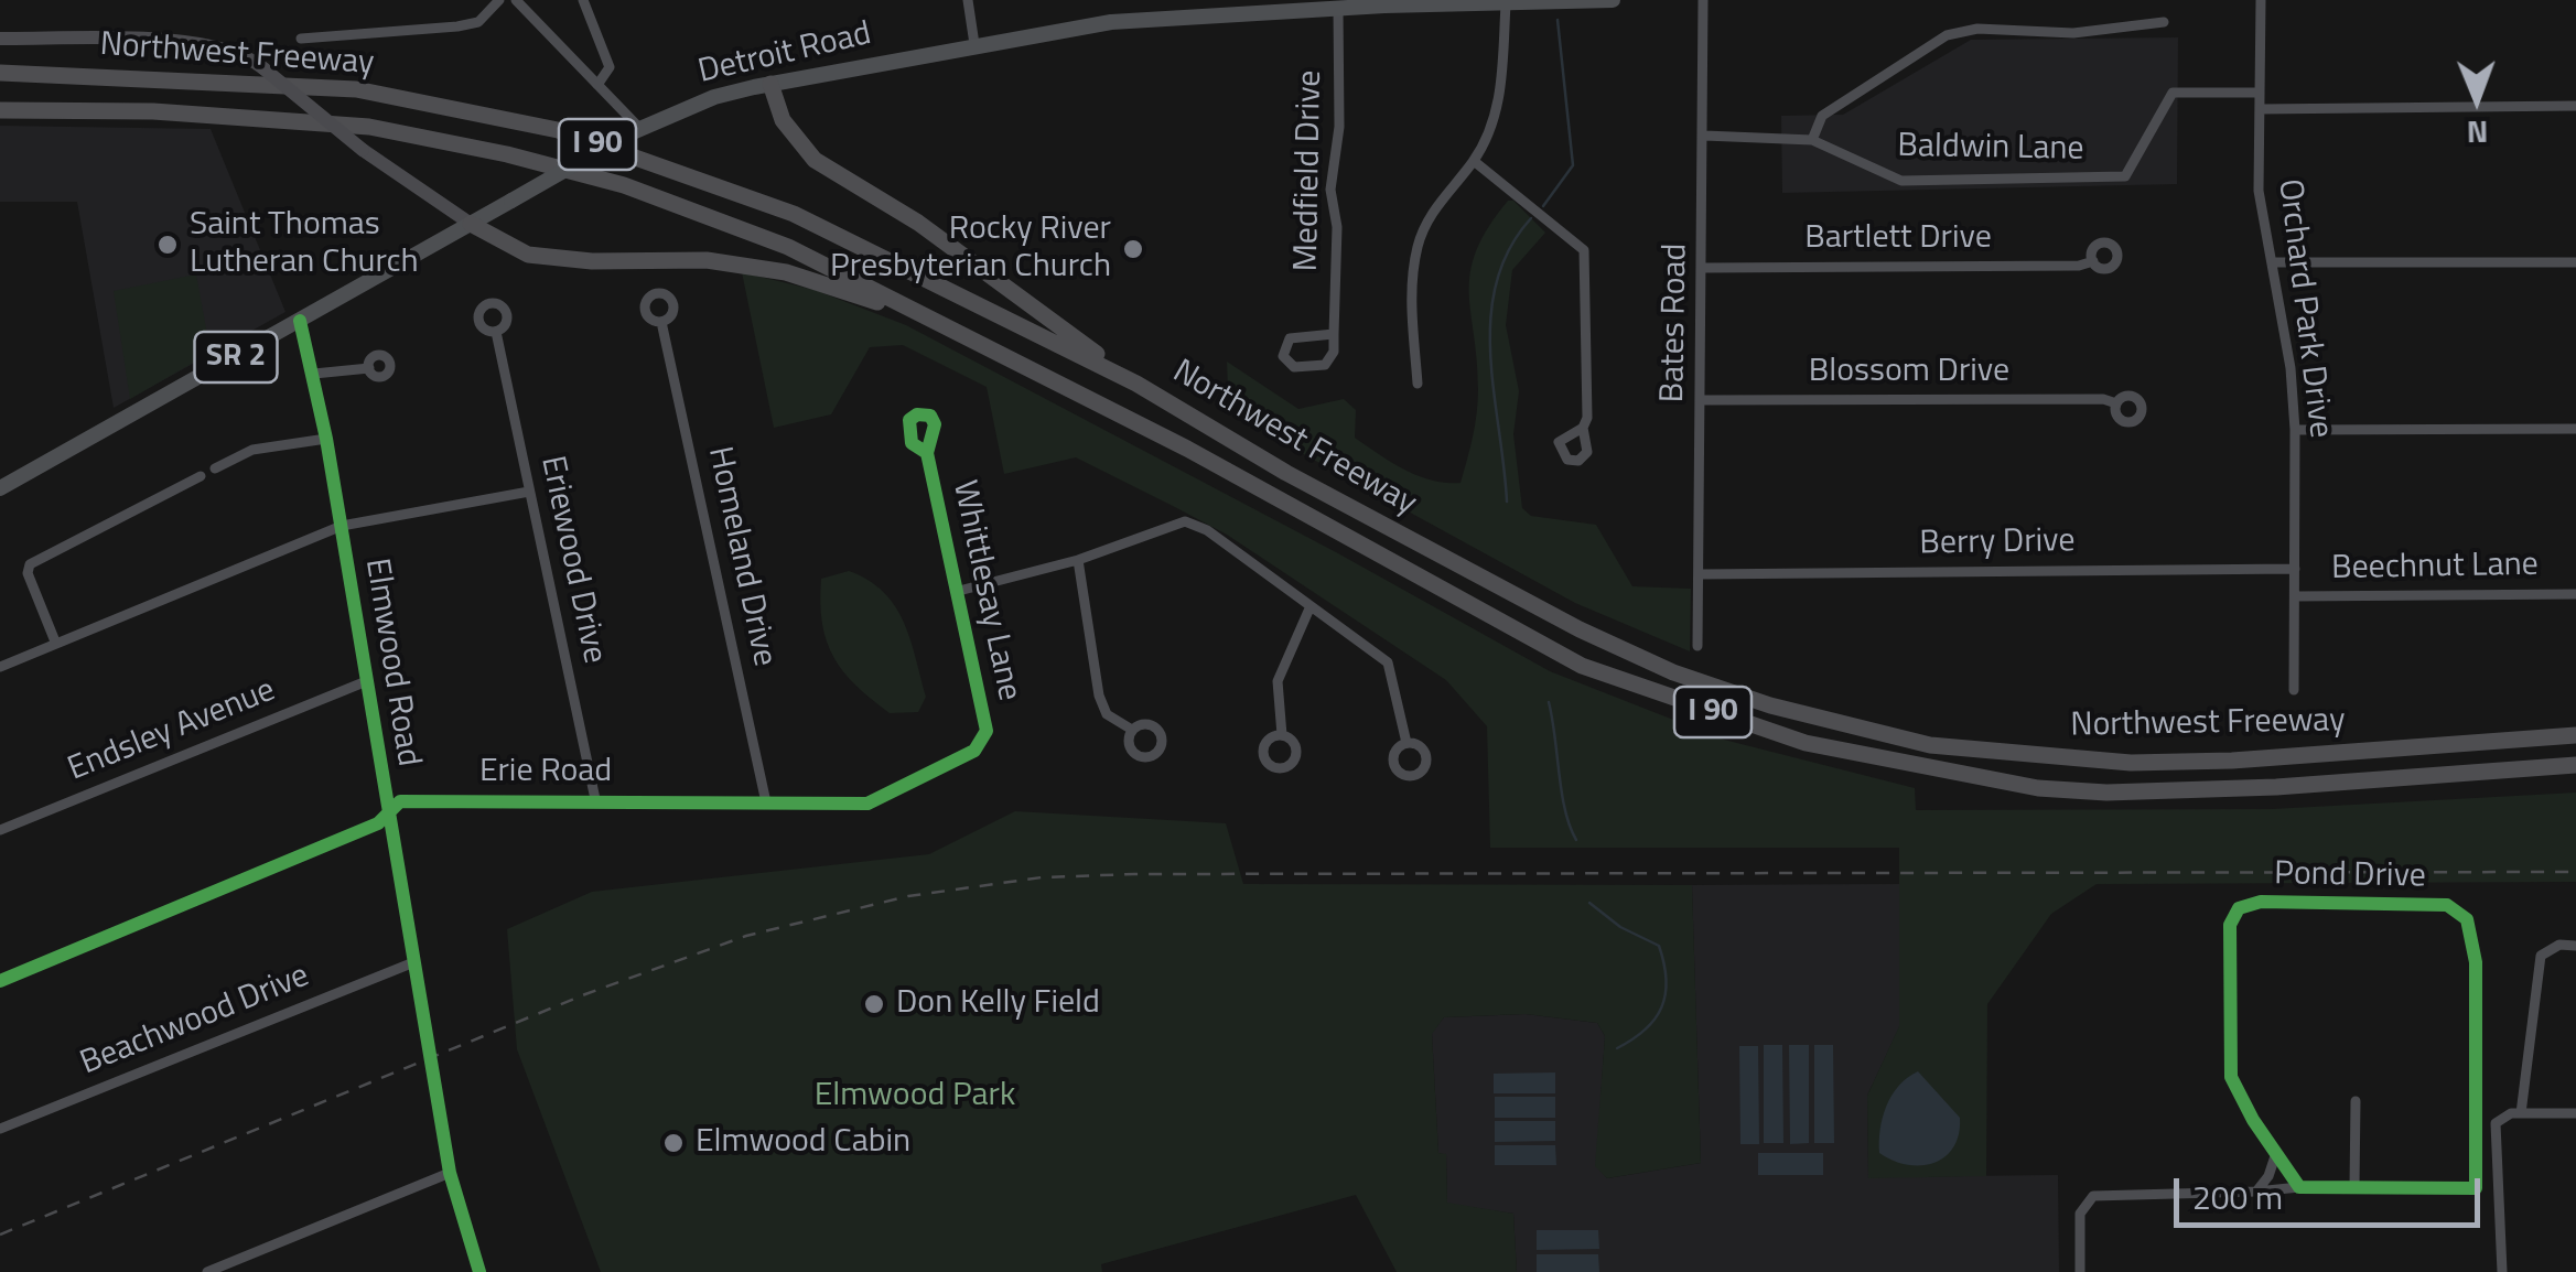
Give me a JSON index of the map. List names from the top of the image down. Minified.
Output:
{"streets":{"highway":["Northwest Freeway","I 90"],"main road":["Detroit Road","SR 2"],"street":["Baldwin Lane","Medfield Drive","Bartlett Drive","Orchard Park Drive","Bates Road","Blossom Drive","Berry Drive","Homeland Drive","Eriewood Drive","Beechnut Lane","Whittlesay Lane","Elmwood Road","Endsley Avenue","Erie Road","Pond Drive","Beachwood Drive"]},"crossings":[["Detroit Road","Medfield Drive"],["Detroit Road","Elmwood Road"],["Baldwin Lane","Orchard Park Drive"],["Baldwin Lane","Bates Road"],["Bartlett Drive","Bates Road"],["Orchard Park Drive","Berry Drive"],["Orchard Park Drive","Beechnut Lane"],["Bates Road","Blossom Drive"],["Bates Road","Berry Drive"],["Homeland Drive","Erie Road"],["Eriewood Drive","Erie Road"],["Whittlesay Lane","Erie Road"],["Elmwood Road","Endsley Avenue"],["Elmwood Road","Erie Road"],["Elmwood Road","Beachwood Drive"]],"parks":["Elmwood Park"],"places":["Saint Thomas Lutheran Church","Rocky River Presbyterian Church","Don Kelly Field","Elmwood Cabin"],"scale_bar":"200 m","north":"bottom"}
